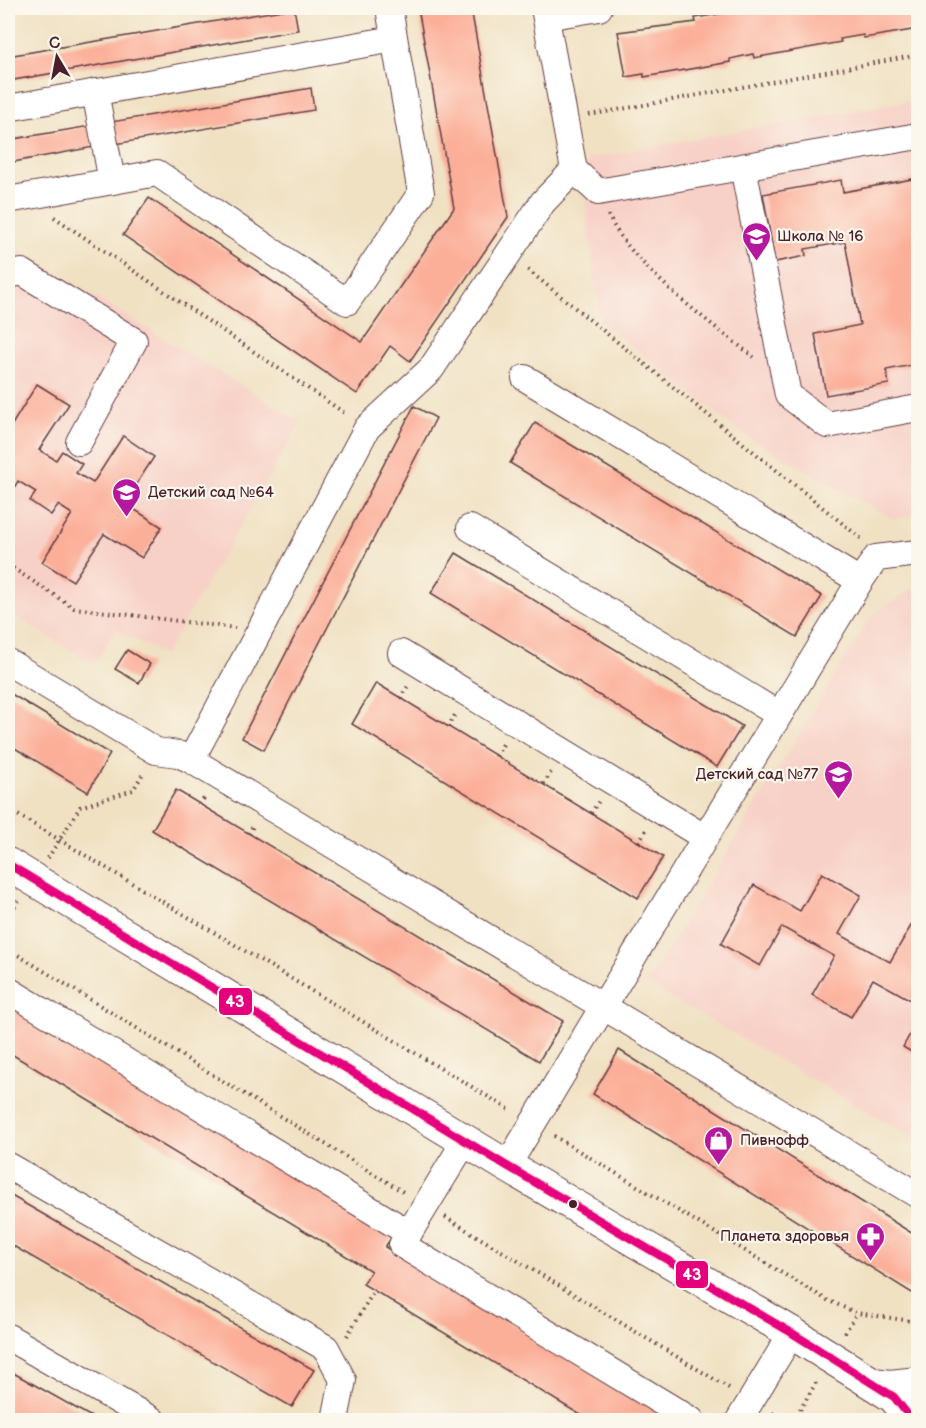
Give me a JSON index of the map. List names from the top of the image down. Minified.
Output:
{"places":{"school or university":["Школа № 16","Детский сад №64","Детский сад №77"],"shop":["Пивнофф"],"pharmacy":["Планета здоровья"]},"lines":["transit line 43"],"north":"top"}
